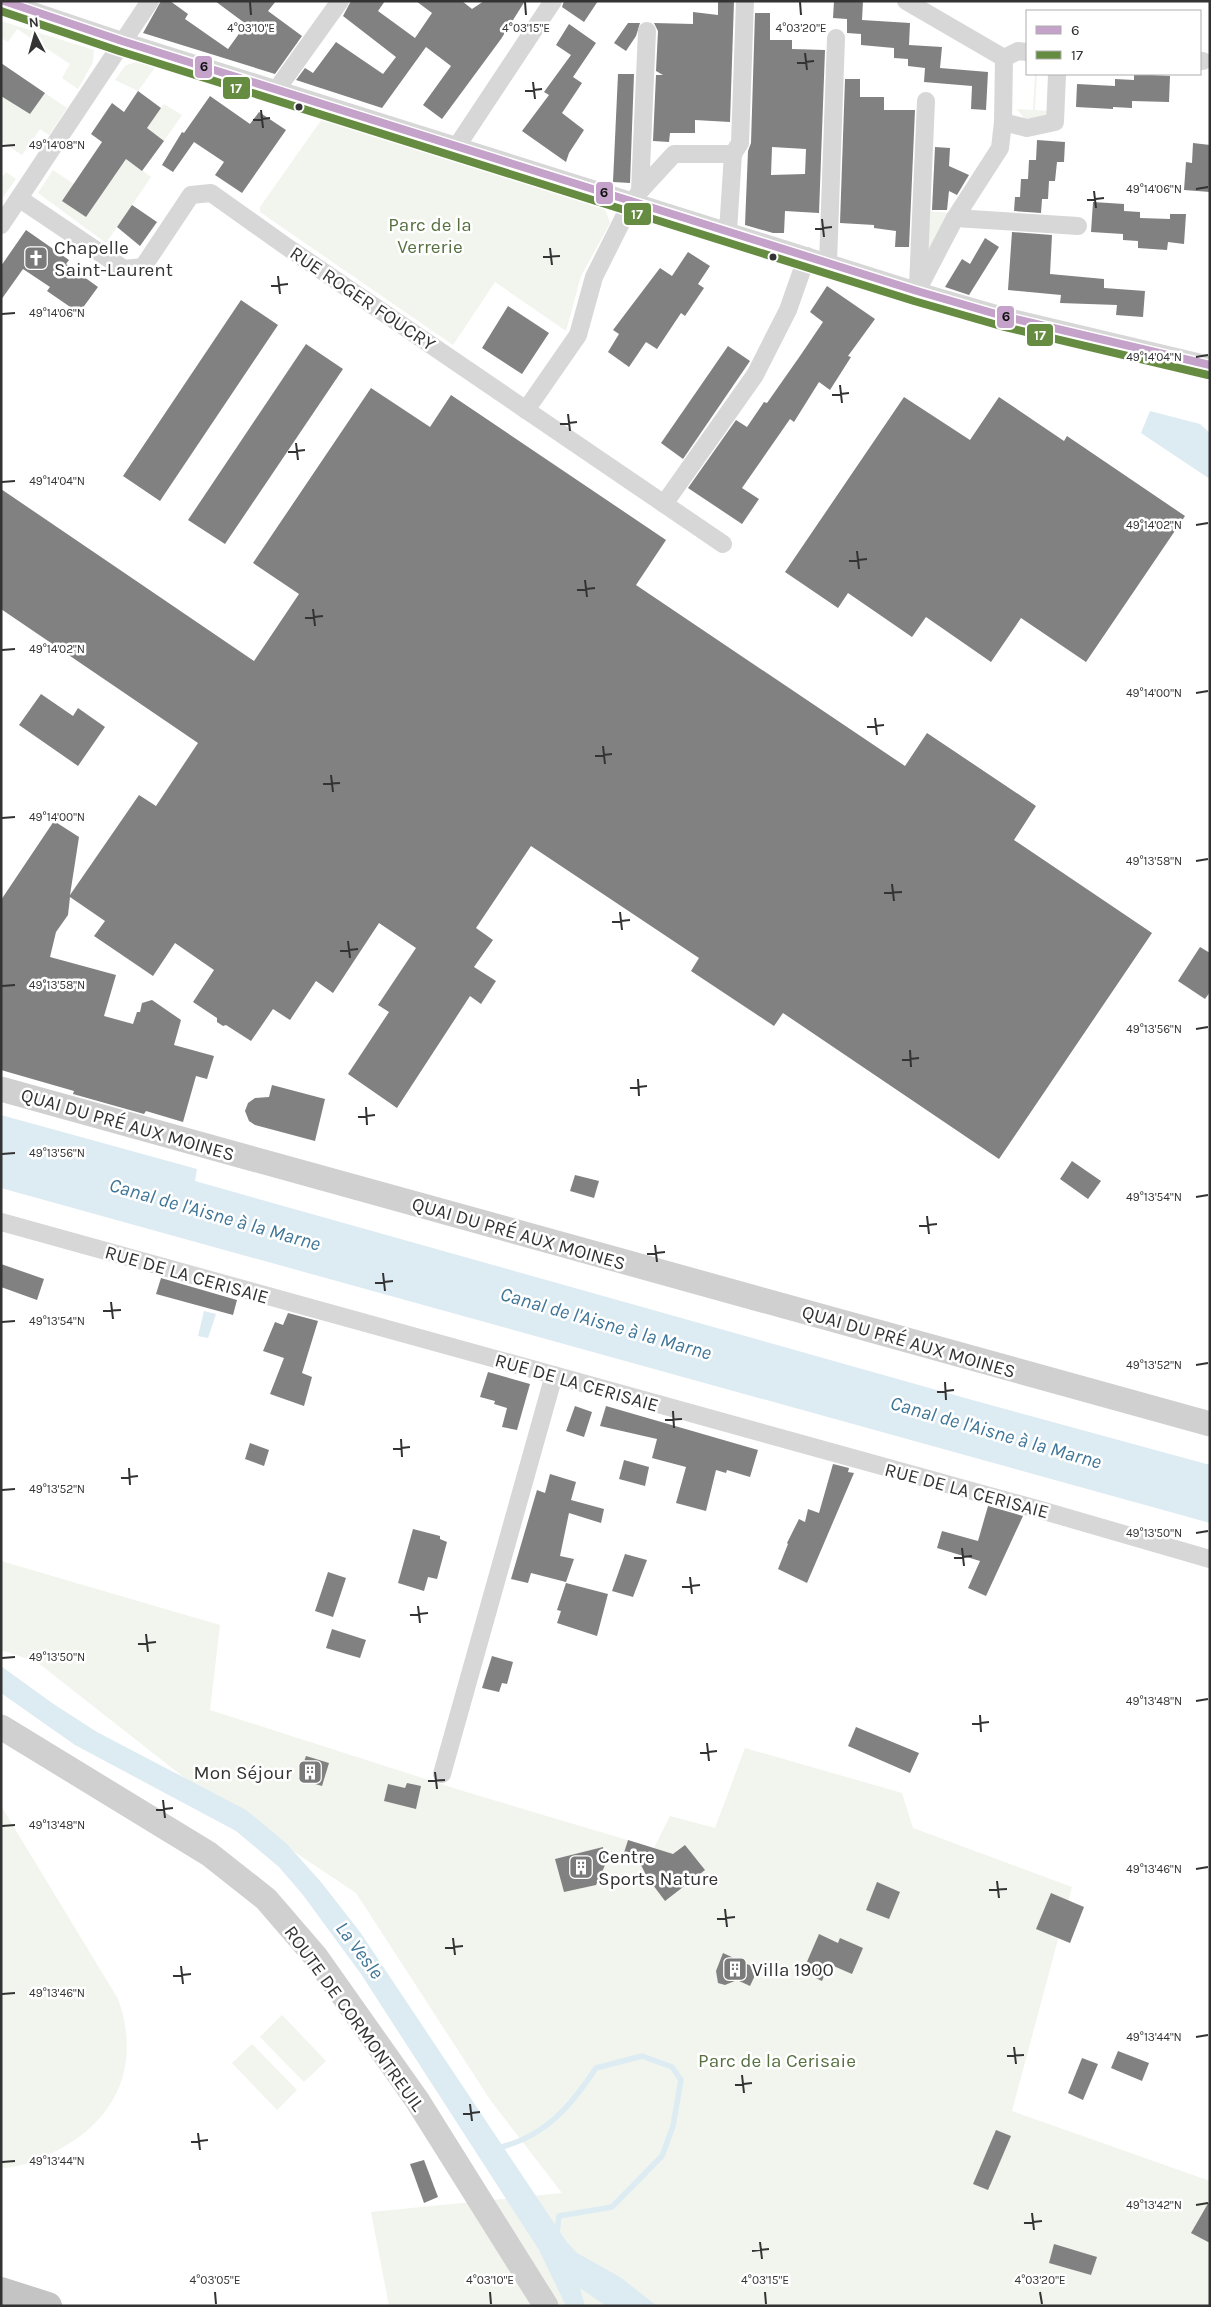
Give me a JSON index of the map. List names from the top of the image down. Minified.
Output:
{"streets":{"street":["RUE ROGER FOUCRY","QUAI DU PRÉ AUX MOINES","RUE DE LA CERISAIE","ROUTE DE CORMONTREUIL"]},"water":["Canal de l'Aisne à la Marne","La Vesle"],"parks":["Parc de la Verrerie","Parc de la Cerisaie"],"places":{"church":["Chapelle Saint-Laurent"],"building":["Mon Séjour","Centre Sports Nature","Villa 1900"]},"lines":["transit line 6","transit line 17"],"legend":["6","17"],"north":"top","coordinates":["4°03'10\"E","4°03'15\"E","4°03'20\"E","49°14'08\"N","49°14'06\"N","49°14'04\"N","49°14'02\"N","49°14'00\"N","49°13'58\"N","49°13'56\"N","49°13'54\"N","49°13'52\"N","49°13'50\"N","49°13'48\"N","49°13'46\"N","49°13'44\"N","49°13'42\"N","4°03'05\"E"]}
